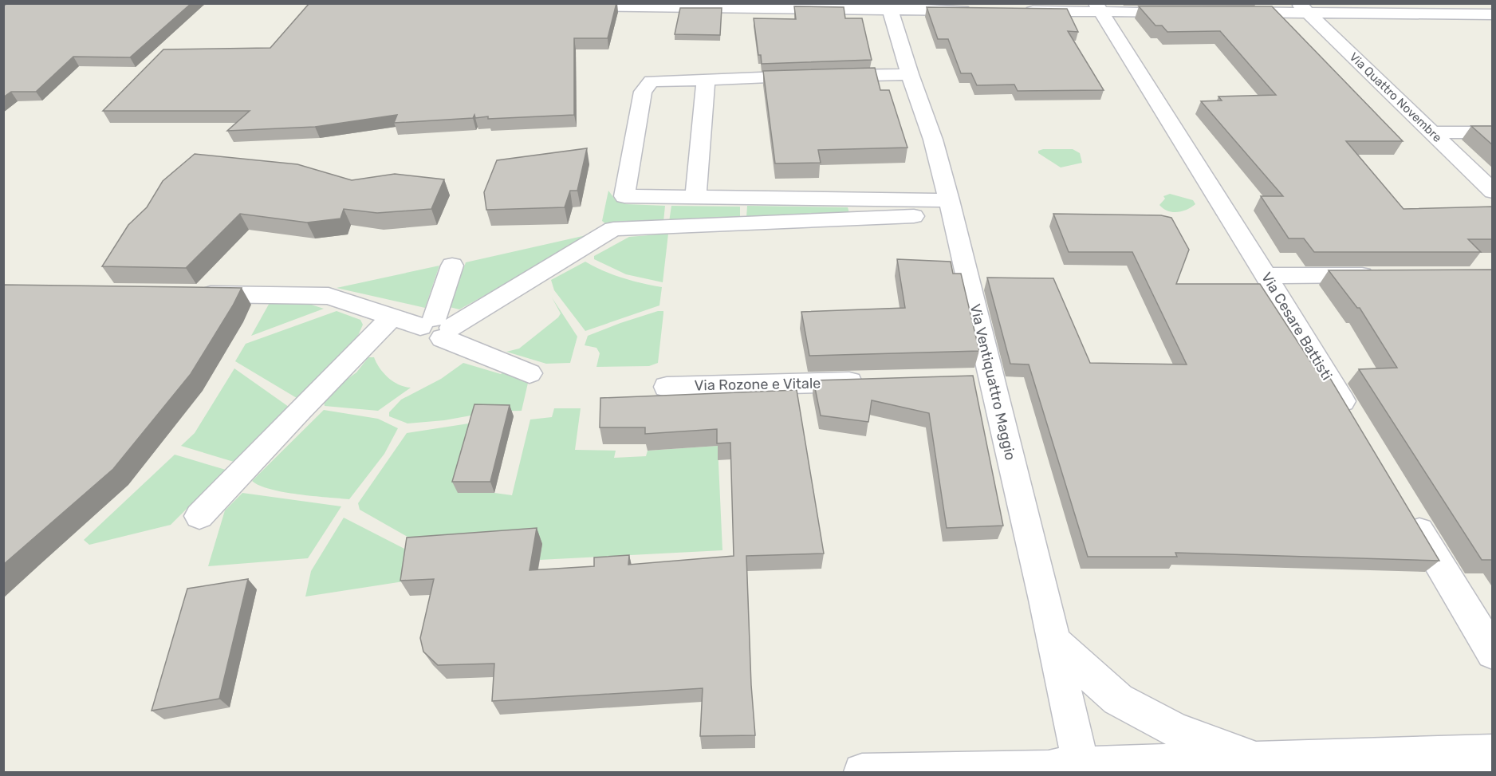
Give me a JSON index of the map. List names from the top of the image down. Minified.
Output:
{"streets":{"street":["Via Quattro Novembre","Via Cesare Battisti","Via Ventiquattro Maggio","Via Rozone e Vitale"]}}
